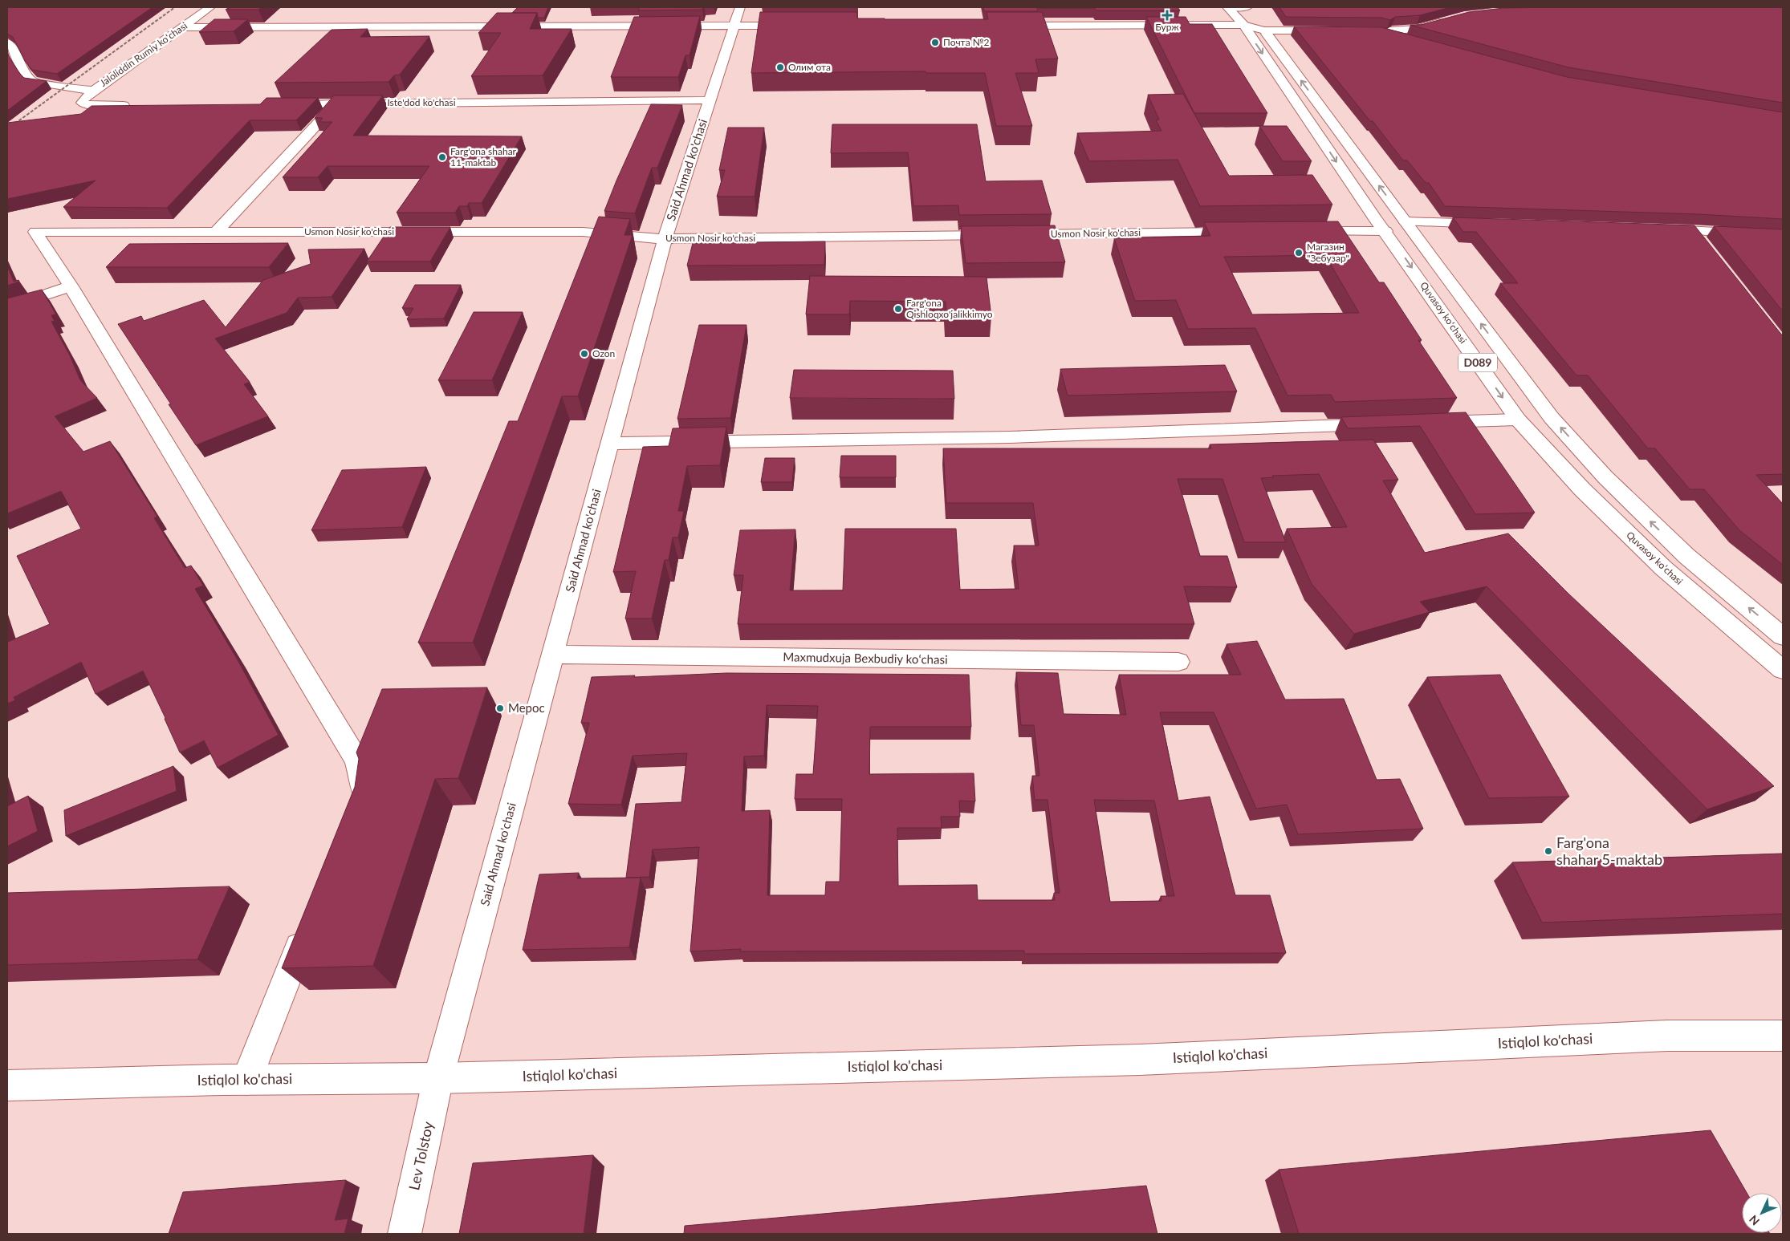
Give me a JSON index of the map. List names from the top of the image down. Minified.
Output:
{"streets":{"street":["Jaloliddin Rumiy koʻchasi","Iste'dod ko'chasi","Said Ahmad ko'chasi","Usmon Nosir ko'chasi","Quvasoy koʻchasi","D089","Maxmudxuja Bexbudiy koʻchasi","Istiqlol ko'chasi","Lev Tolstoy"]},"crossings":[["Iste'dod ko'chasi","Said Ahmad ko'chasi"],["Said Ahmad ko'chasi","Usmon Nosir ko'chasi"],["Said Ahmad ko'chasi","Maxmudxuja Bexbudiy koʻchasi"],["Said Ahmad ko'chasi","Istiqlol ko'chasi"],["Said Ahmad ko'chasi","Lev Tolstoy"],["Istiqlol ko'chasi","Lev Tolstoy"]],"places":{"health":["Бурж"],"other":["Почта №2","Олим ота","Farg'ona shahar 11-maktab","Магазин \"Зебузар\"","Farg'ona Qishloqxo'jalikkimyo","Ozon","Мерос","Farg'ona shahar 5-maktab"]},"north":"bottom left"}
